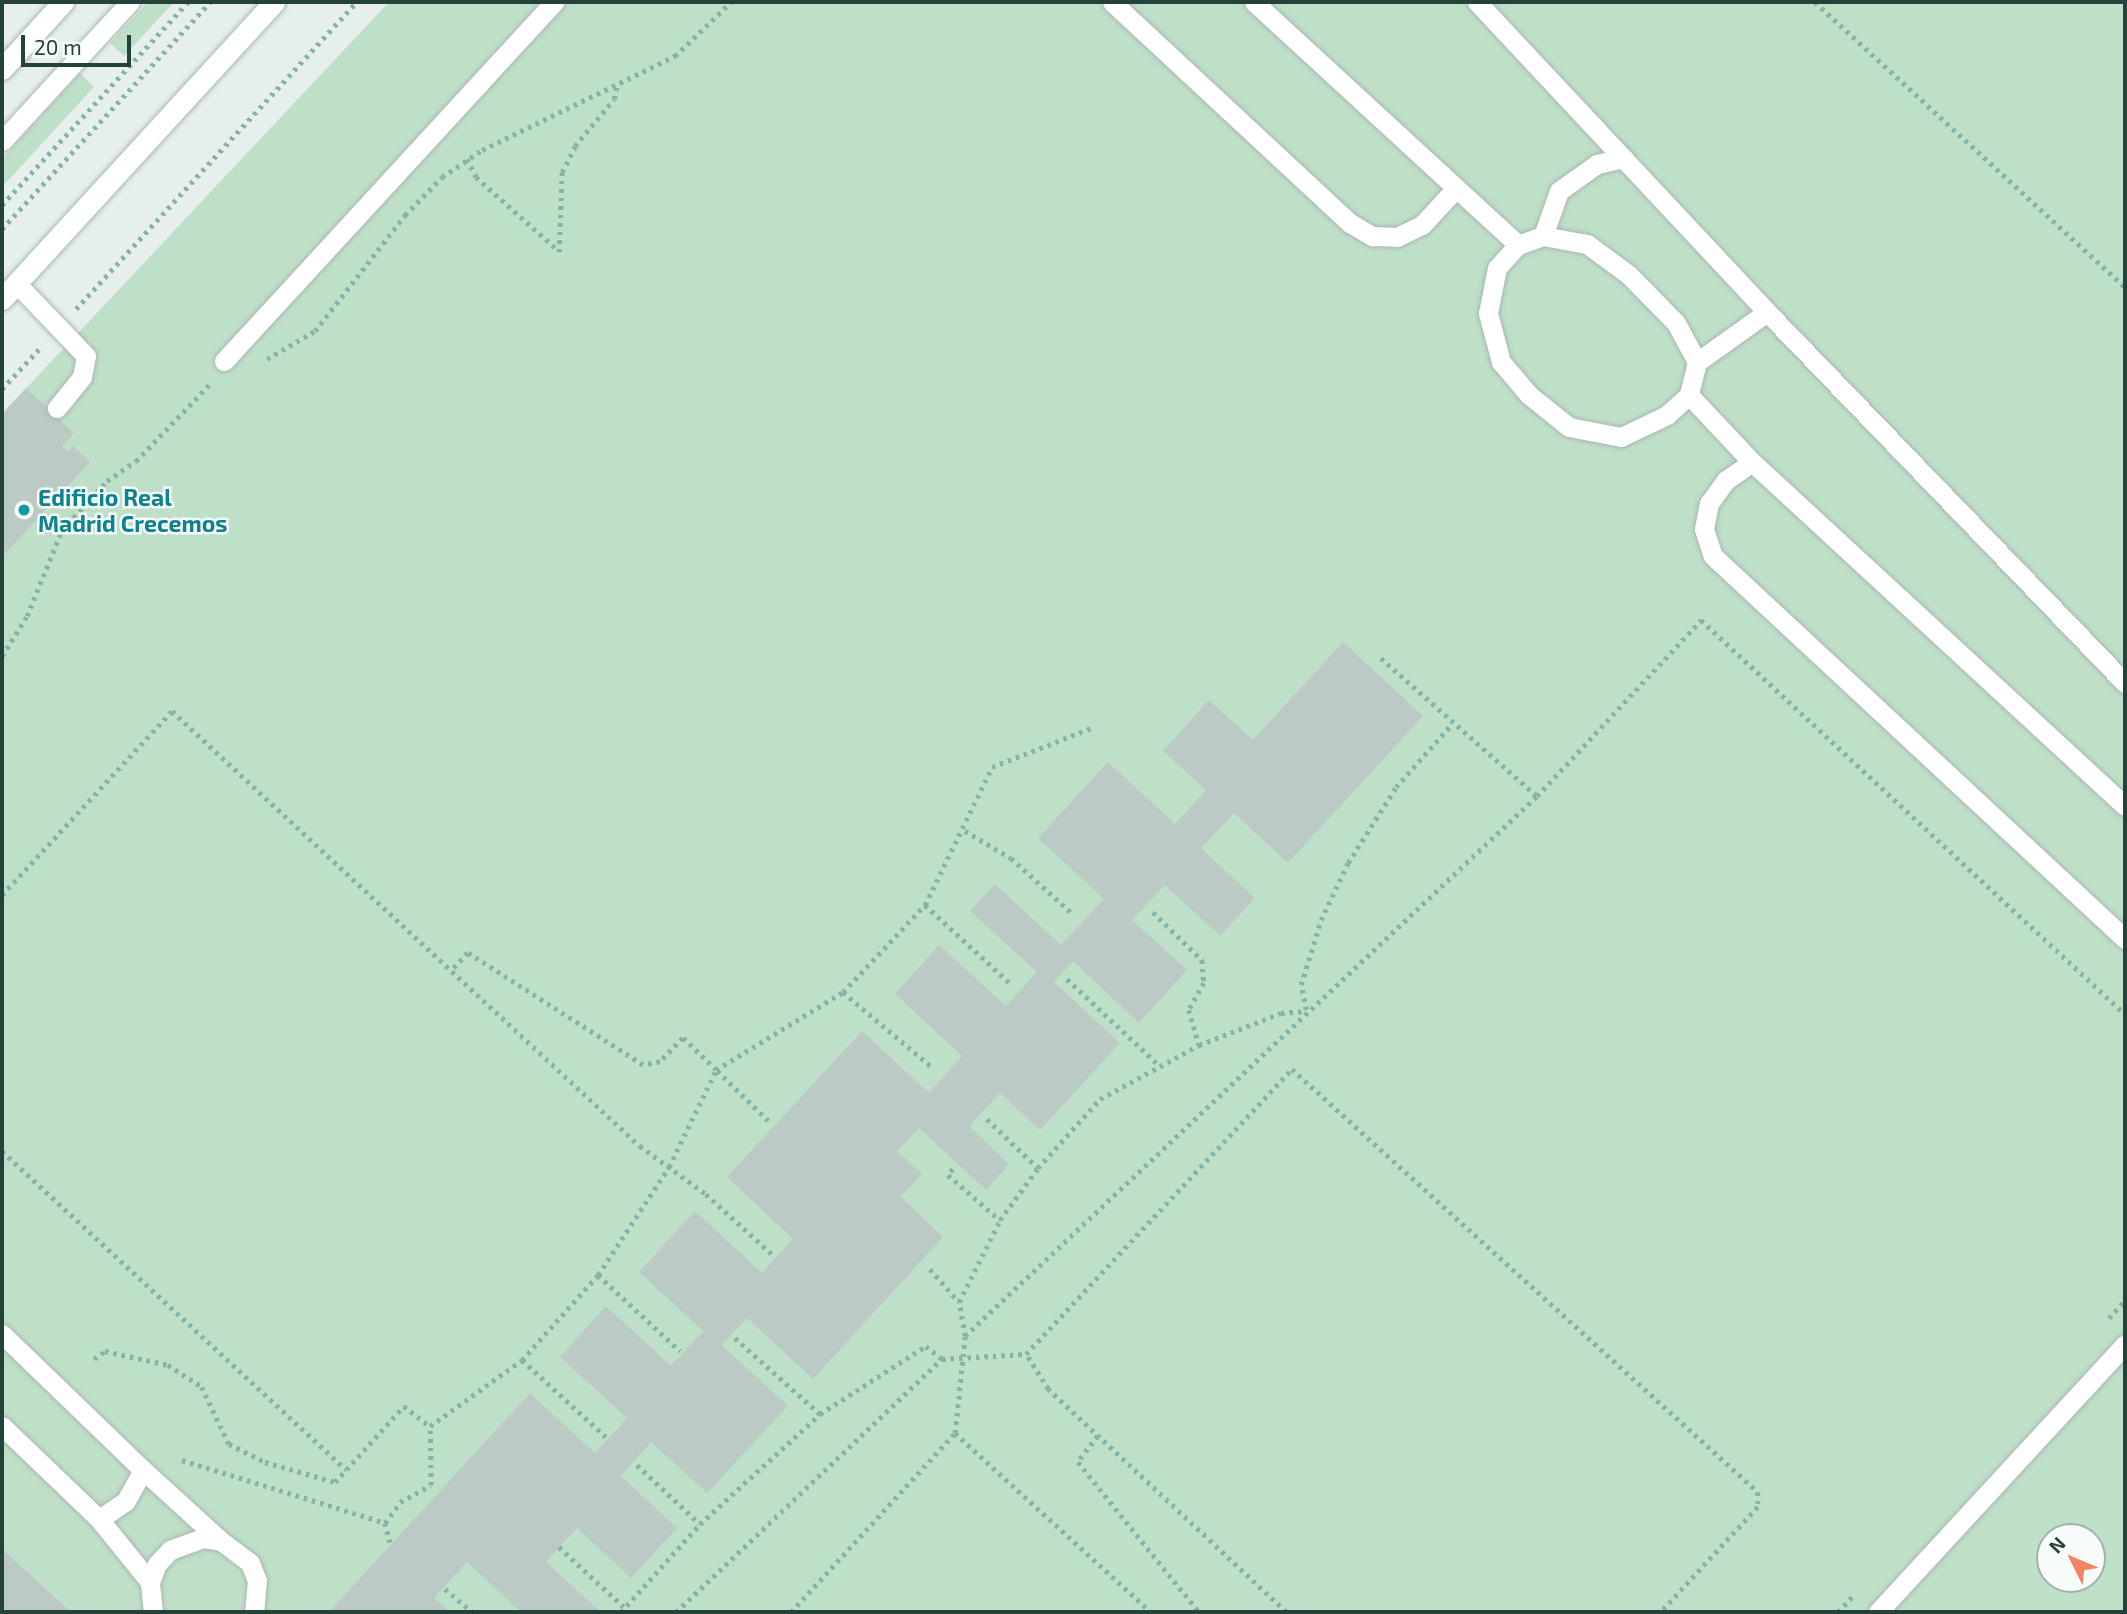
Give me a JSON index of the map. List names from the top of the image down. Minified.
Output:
{"places":["Edificio Real Madrid Crecemos"],"scale_bar":"20 m","north":"top left"}
